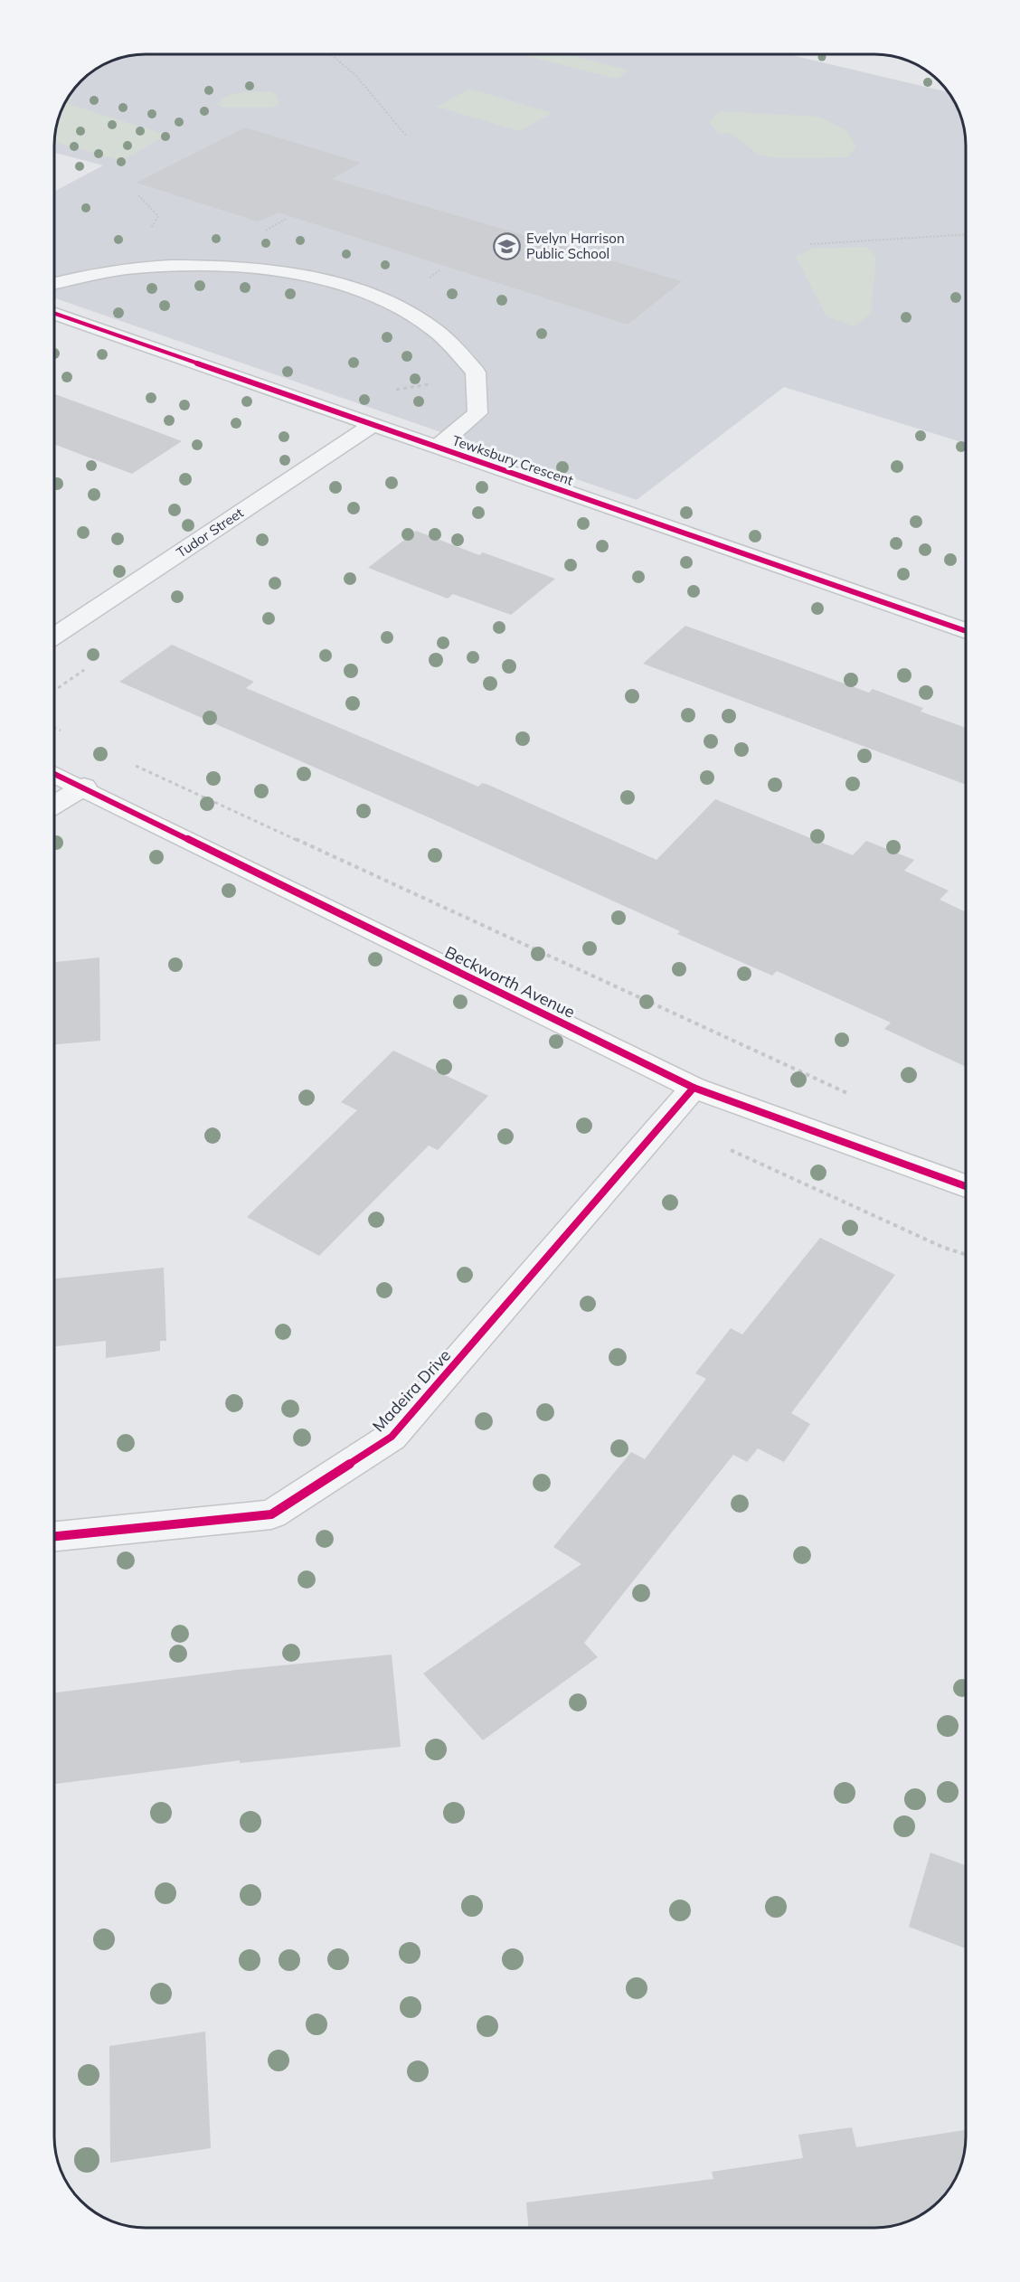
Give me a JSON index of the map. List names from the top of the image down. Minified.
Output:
{"streets":{"street":["Tewksbury Crescent","Tudor Street","Beckworth Avenue","Madeira Drive"]},"crossings":[["Tewksbury Crescent","Tudor Street"],["Beckworth Avenue","Madeira Drive"]],"places":{"school or university":["Evelyn Harrison Public School"]}}
